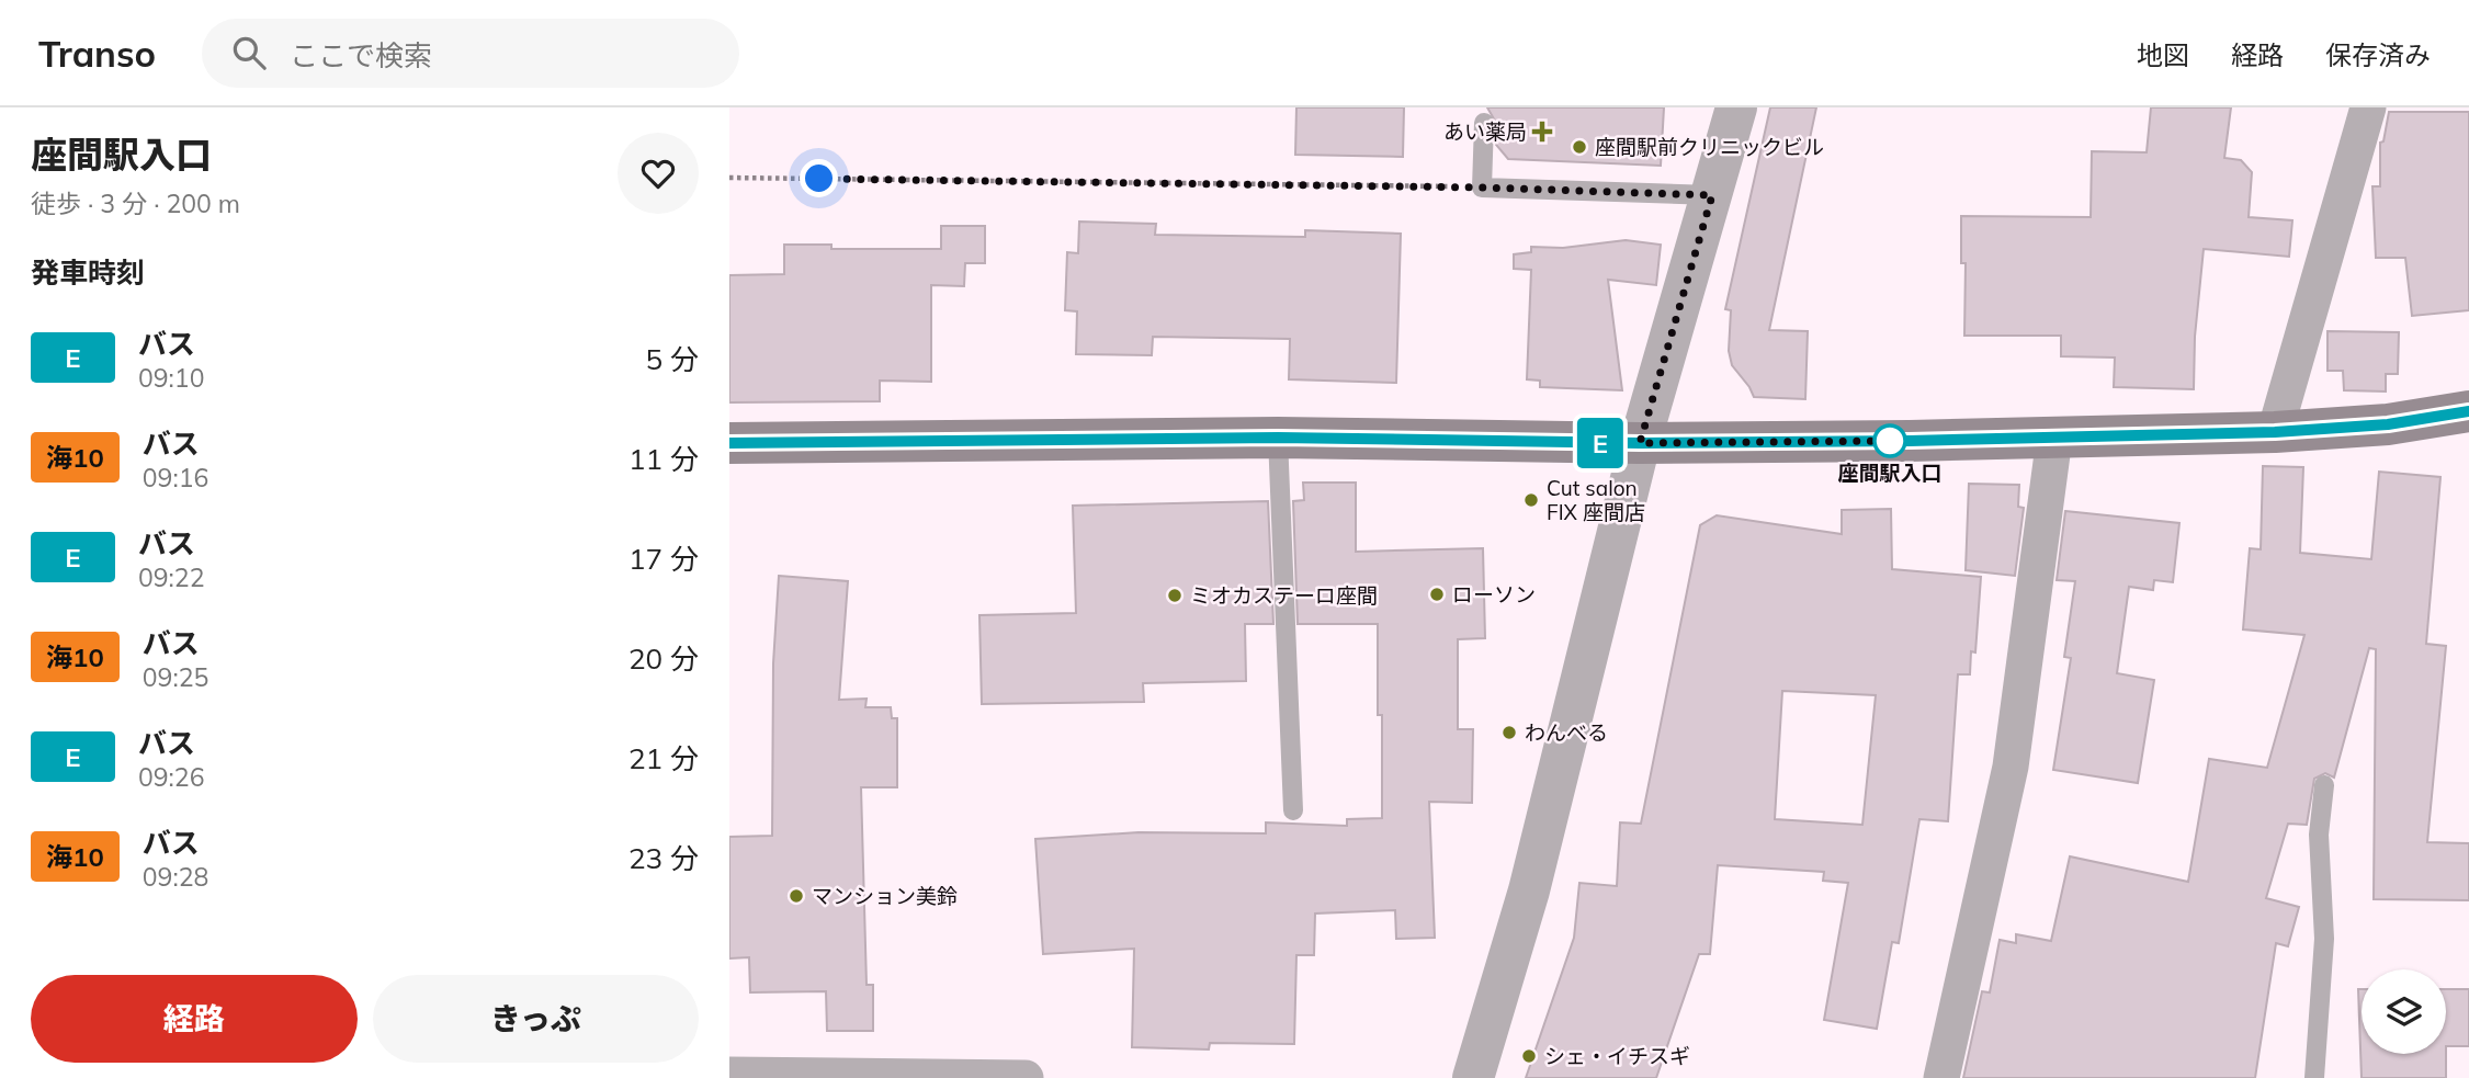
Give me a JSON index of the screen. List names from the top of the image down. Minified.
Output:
{"places":{"health":["あい薬局"],"other":["座間駅前クリニックビル","座間駅入口","Cut salon FIX 座間店","ローソン","ミオカステーロ座間","わんべる","マンション美鈴","シェ・イチスギ"]},"lines":["bus line E"],"page":{"header":"Transo","search":"ここで検索","nav":["地図","経路","保存済み"],"heading":[["座間駅入口","徒歩 · 3 分 · 200 m"],"発車時刻"],"on_map":"E","list":[{"mark":"E","name":"バス","note":"09:10","value":"5 分"},{"mark":"海10","name":"バス","note":"09:16","value":"11 分"},{"mark":"E","name":"バス","note":"09:22","value":"17 分"},{"mark":"海10","name":"バス","note":"09:25","value":"20 分"},{"mark":"E","name":"バス","note":"09:26","value":"21 分"},{"mark":"海10","name":"バス","note":"09:28","value":"23 分"}],"buttons":["経路","きっぷ"]}}
